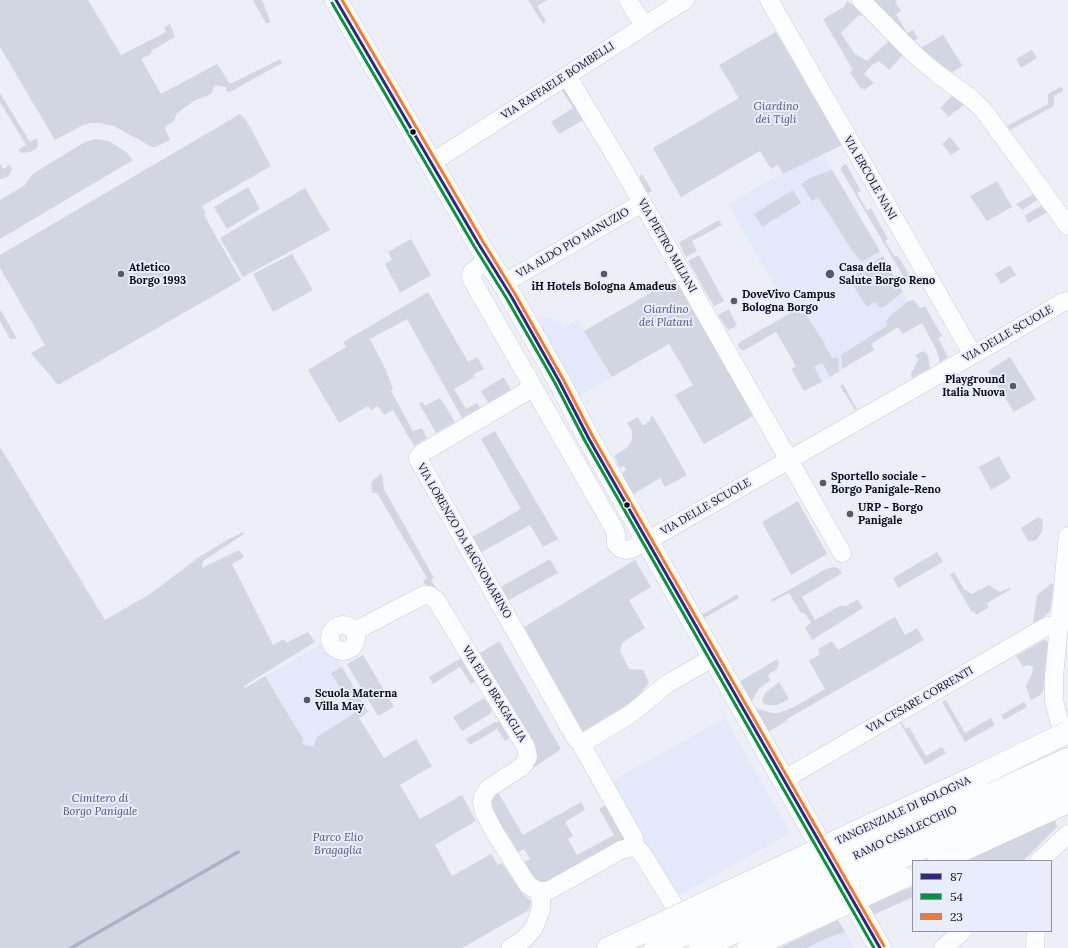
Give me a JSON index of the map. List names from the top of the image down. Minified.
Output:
{"streets":{"main road":["TANGENZIALE DI BOLOGNA","RAMO CASALECCHIO"],"street":["VIA RAFFAELE BOMBELLI","VIA ERCOLE NANI","VIA ALDO PIO MANUZIO","VIA PIETRO MILIANI","VIA DELLE SCUOLE","VIA LORENZO DA BAGNOMARINO","VIA ELIO BRAGAGLIA","VIA CESARE CORRENTI"]},"crossings":[["VIA RAFFAELE BOMBELLI","VIA PIETRO MILIANI"],["VIA ERCOLE NANI","VIA DELLE SCUOLE"],["VIA ALDO PIO MANUZIO","VIA PIETRO MILIANI"],["VIA ALDO PIO MANUZIO","VIA DELLE SCUOLE"],["VIA PIETRO MILIANI","VIA DELLE SCUOLE"],["VIA DELLE SCUOLE","VIA LORENZO DA BAGNOMARINO"],["TANGENZIALE DI BOLOGNA","RAMO CASALECCHIO"]],"parks":["Giardino dei Tigli","Giardino dei Platani","Cimitero di Borgo Panigale","Parco Elio Bragaglia"],"places":["Atletico Borgo 1993","iH Hotels Bologna Amadeus","Casa della Salute Borgo Reno","DoveVivo Campus Bologna Borgo","Playground Italia Nuova","Sportello sociale - Borgo Panigale-Reno","URP - Borgo Panigale","Scuola Materna Villa May"],"lines":["transit line 87","transit line 23","transit line 54"],"legend":["87","54","23"]}
